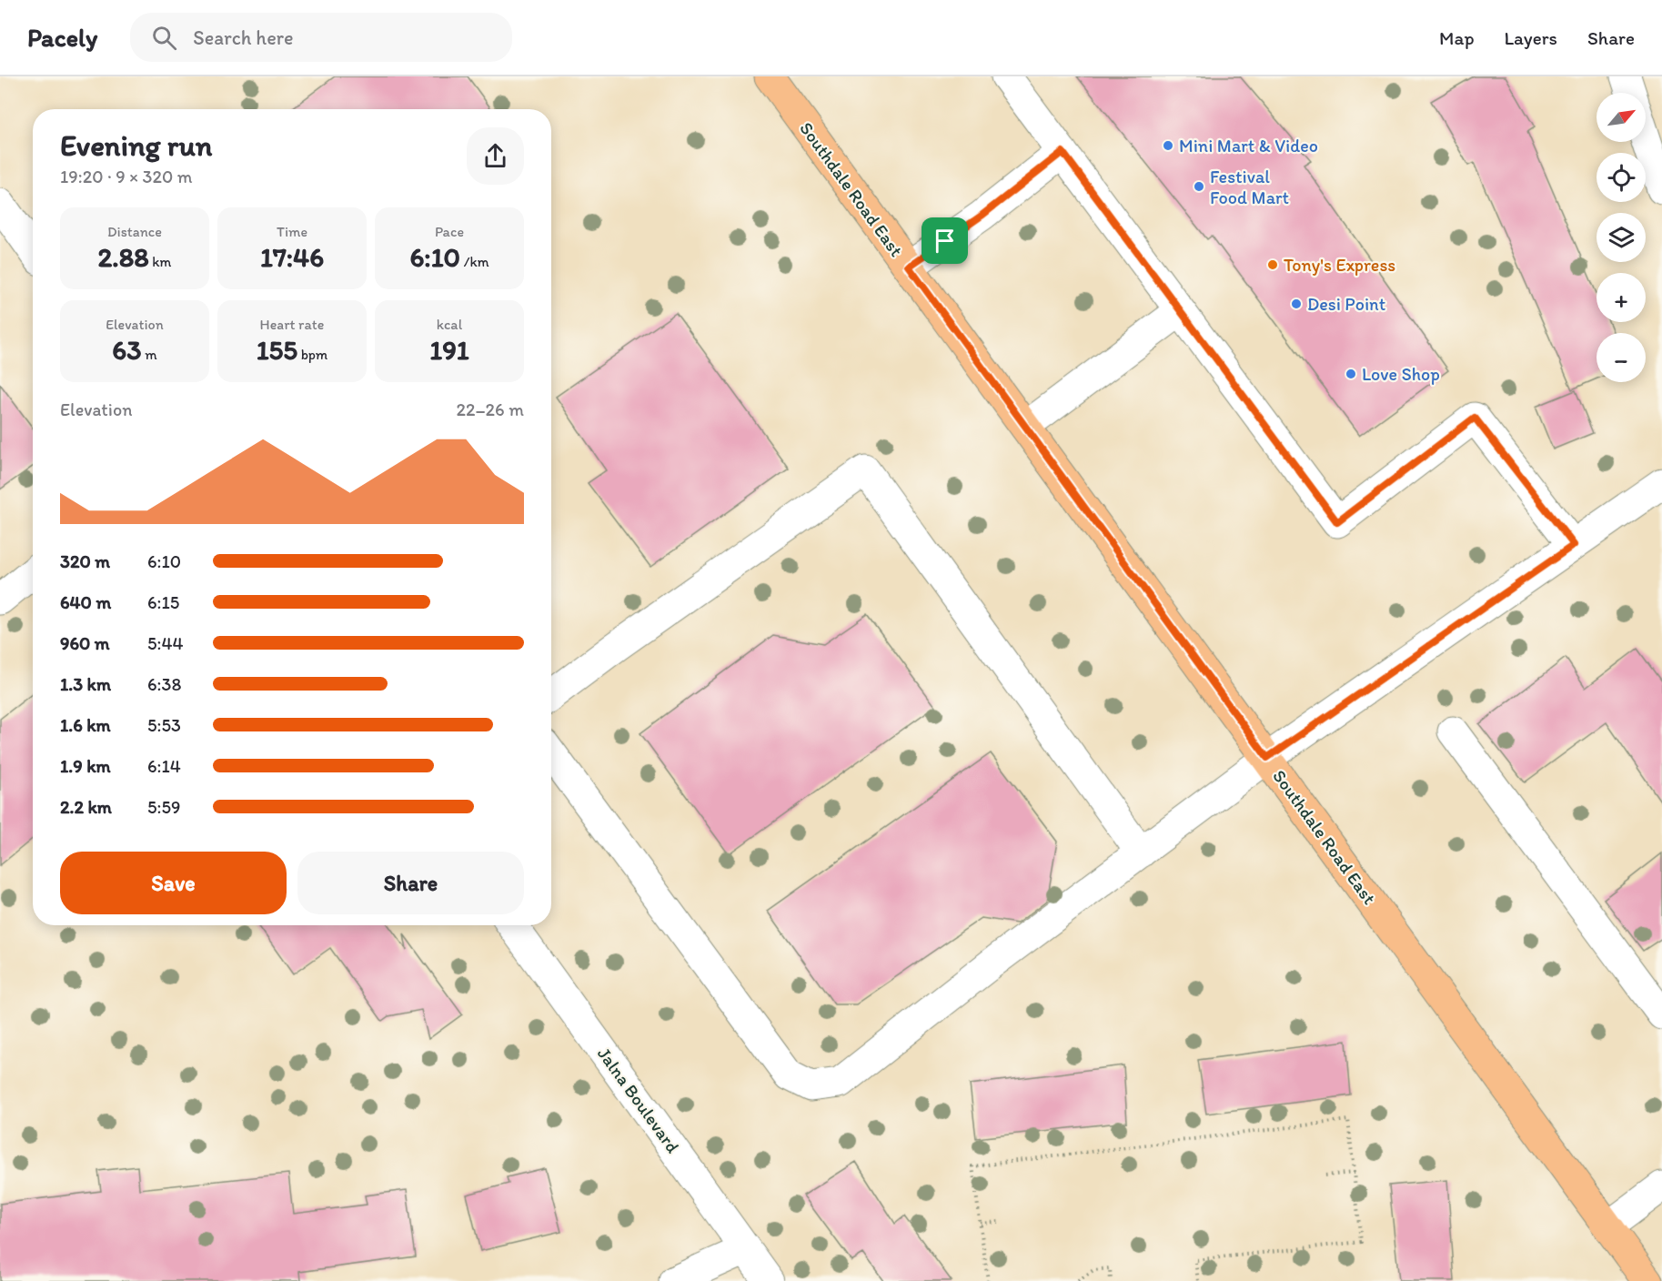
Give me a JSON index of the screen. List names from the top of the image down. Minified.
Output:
{"streets":{"main road":["Southdale Road East"],"street":["Jalna Boulevard"]},"places":["Mini Mart & Video","Festival Food Mart","Tony's Express","Desi Point","Love Shop"],"north":"top right","page":{"header":"Pacely","search":"Search here","nav":["Map","Layers","Share"],"map_buttons":["+","−"],"heading":["Evening run","19:20 · 9 × 320 m"],"stats":[["Distance","2.88 km"],["Time","17:46"],["Pace","6:10 /km"],["Elevation","63 m"],["Heart rate","155 bpm"],["kcal","191"]],"chart":["Elevation","22–26 m"],"list":[{"name":"320 m","note":"6:10"},{"name":"640 m","note":"6:15"},{"name":"960 m","note":"5:44"},{"name":"1.3 km","note":"6:38"},{"name":"1.6 km","note":"5:53"},{"name":"1.9 km","note":"6:14"},{"name":"2.2 km","note":"5:59"}],"buttons":["Save","Share"]}}
